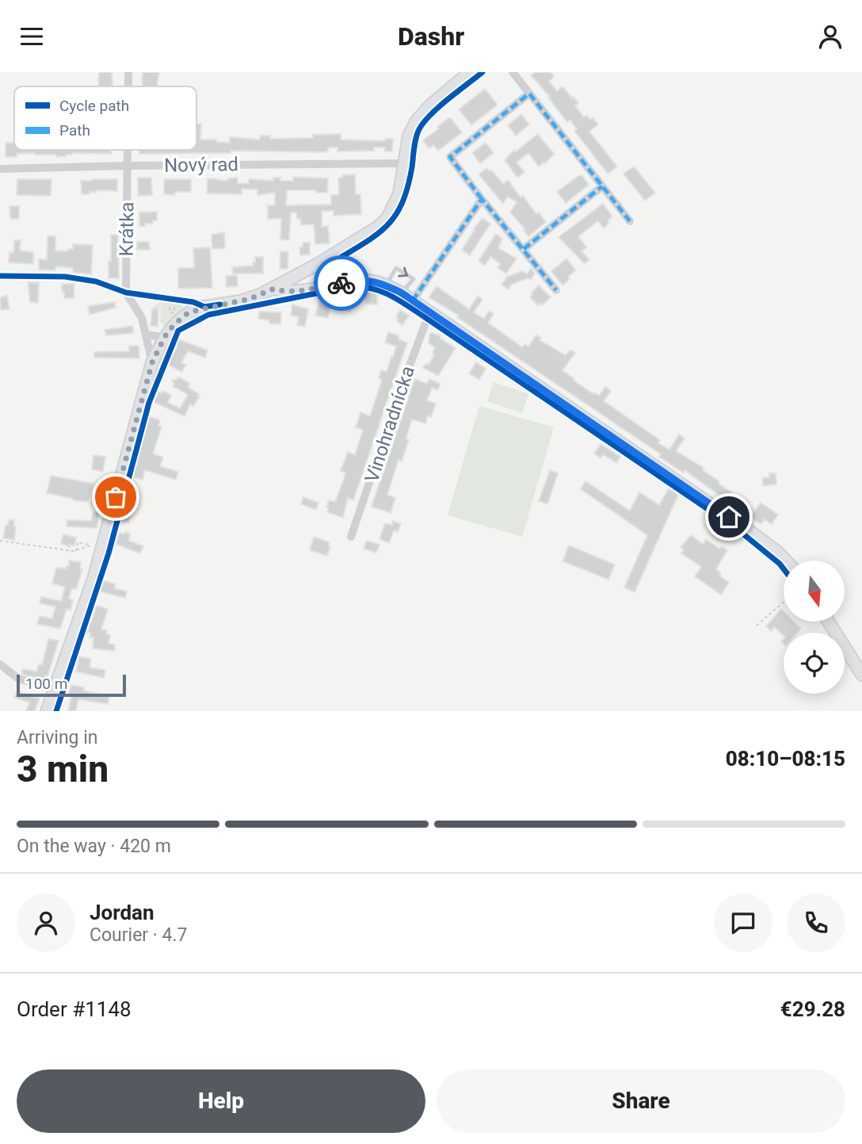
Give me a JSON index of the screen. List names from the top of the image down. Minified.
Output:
{"streets":{"street":["Nový rad","Krátka","Vinohradnícka"]},"crossings":[["Nový rad","Krátka"]],"legend":["Cycle path","Path"],"scale_bar":"100 m","north":"bottom","page":{"header":"Dashr","scale":"100 m","heading":["3 min","Arriving in","08:10–08:15"],"panel":["Jordan","Courier · 4.7","Order #1148","€29.28"],"bar":"On the way · 420 m","buttons":["Help","Share"]}}
